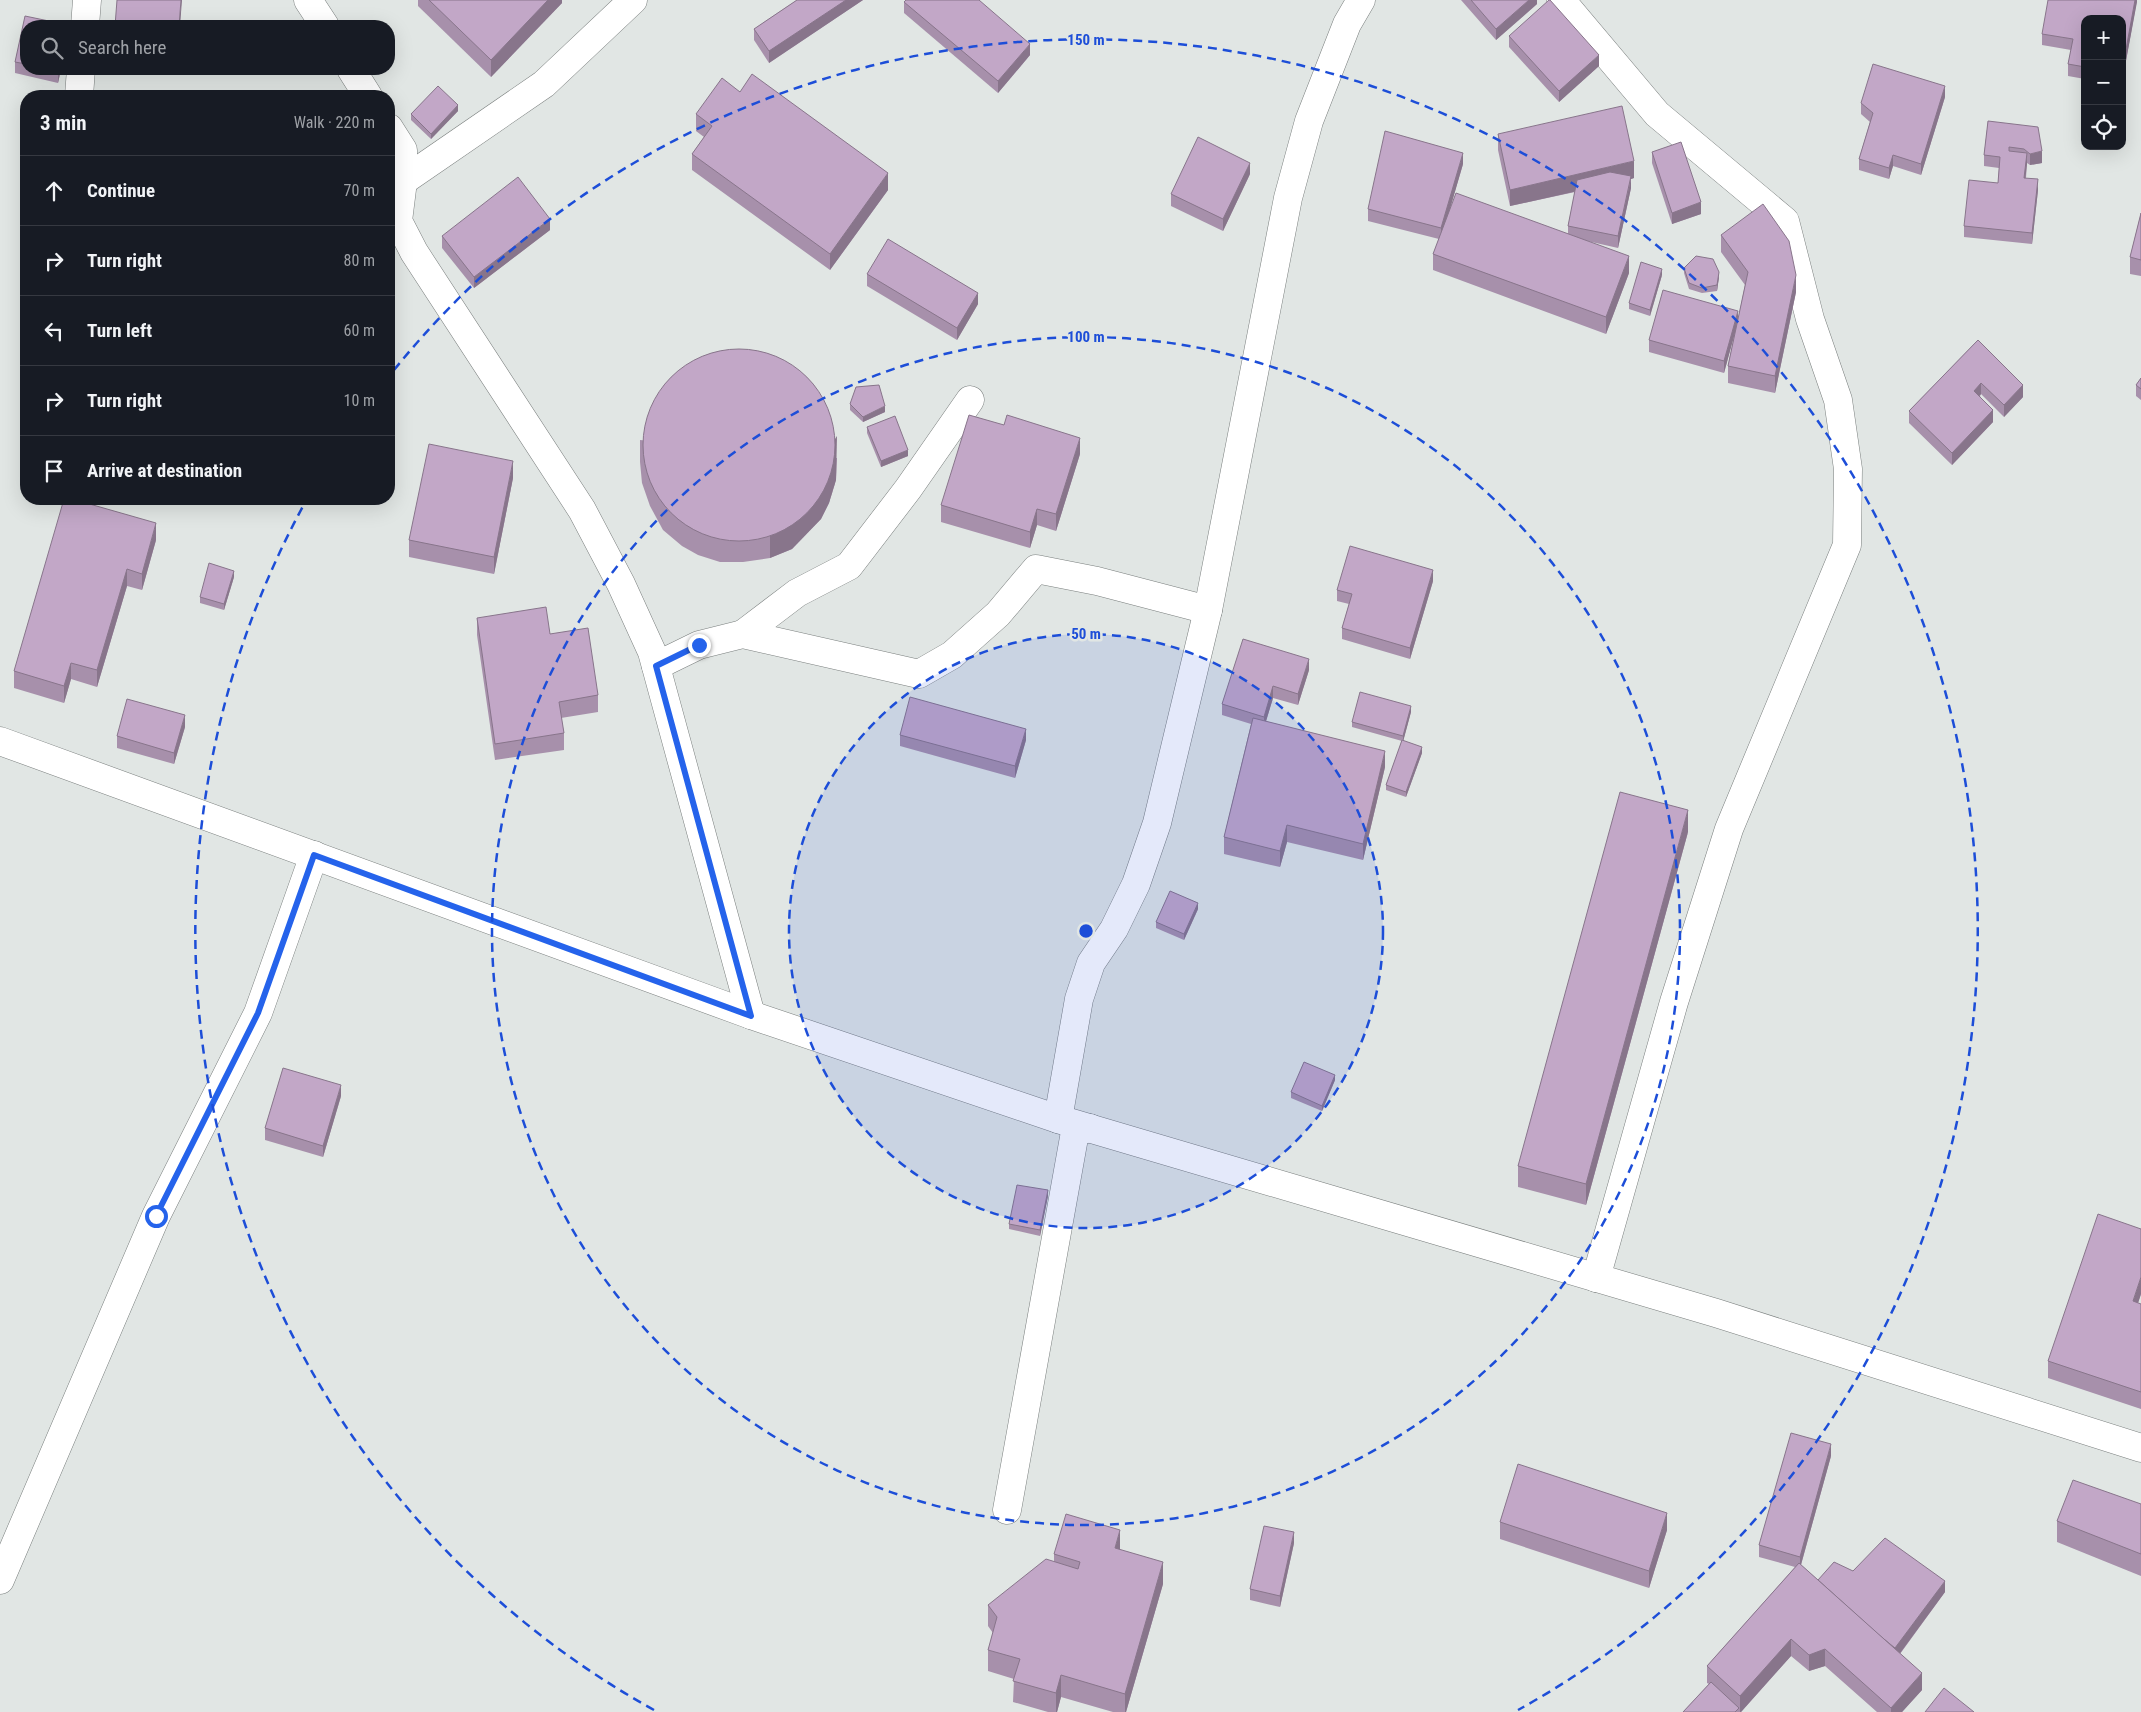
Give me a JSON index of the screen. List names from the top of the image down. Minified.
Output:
{"page":{"map_buttons":["+","−"],"search":"Search here","heading":["3 min","Walk · 220 m"],"list":[["Continue","70 m"],["Turn right","80 m"],["Turn left","60 m"],["Turn right","10 m"],"Arrive at destination"]},"rings":["150 m","100 m","50 m"]}
